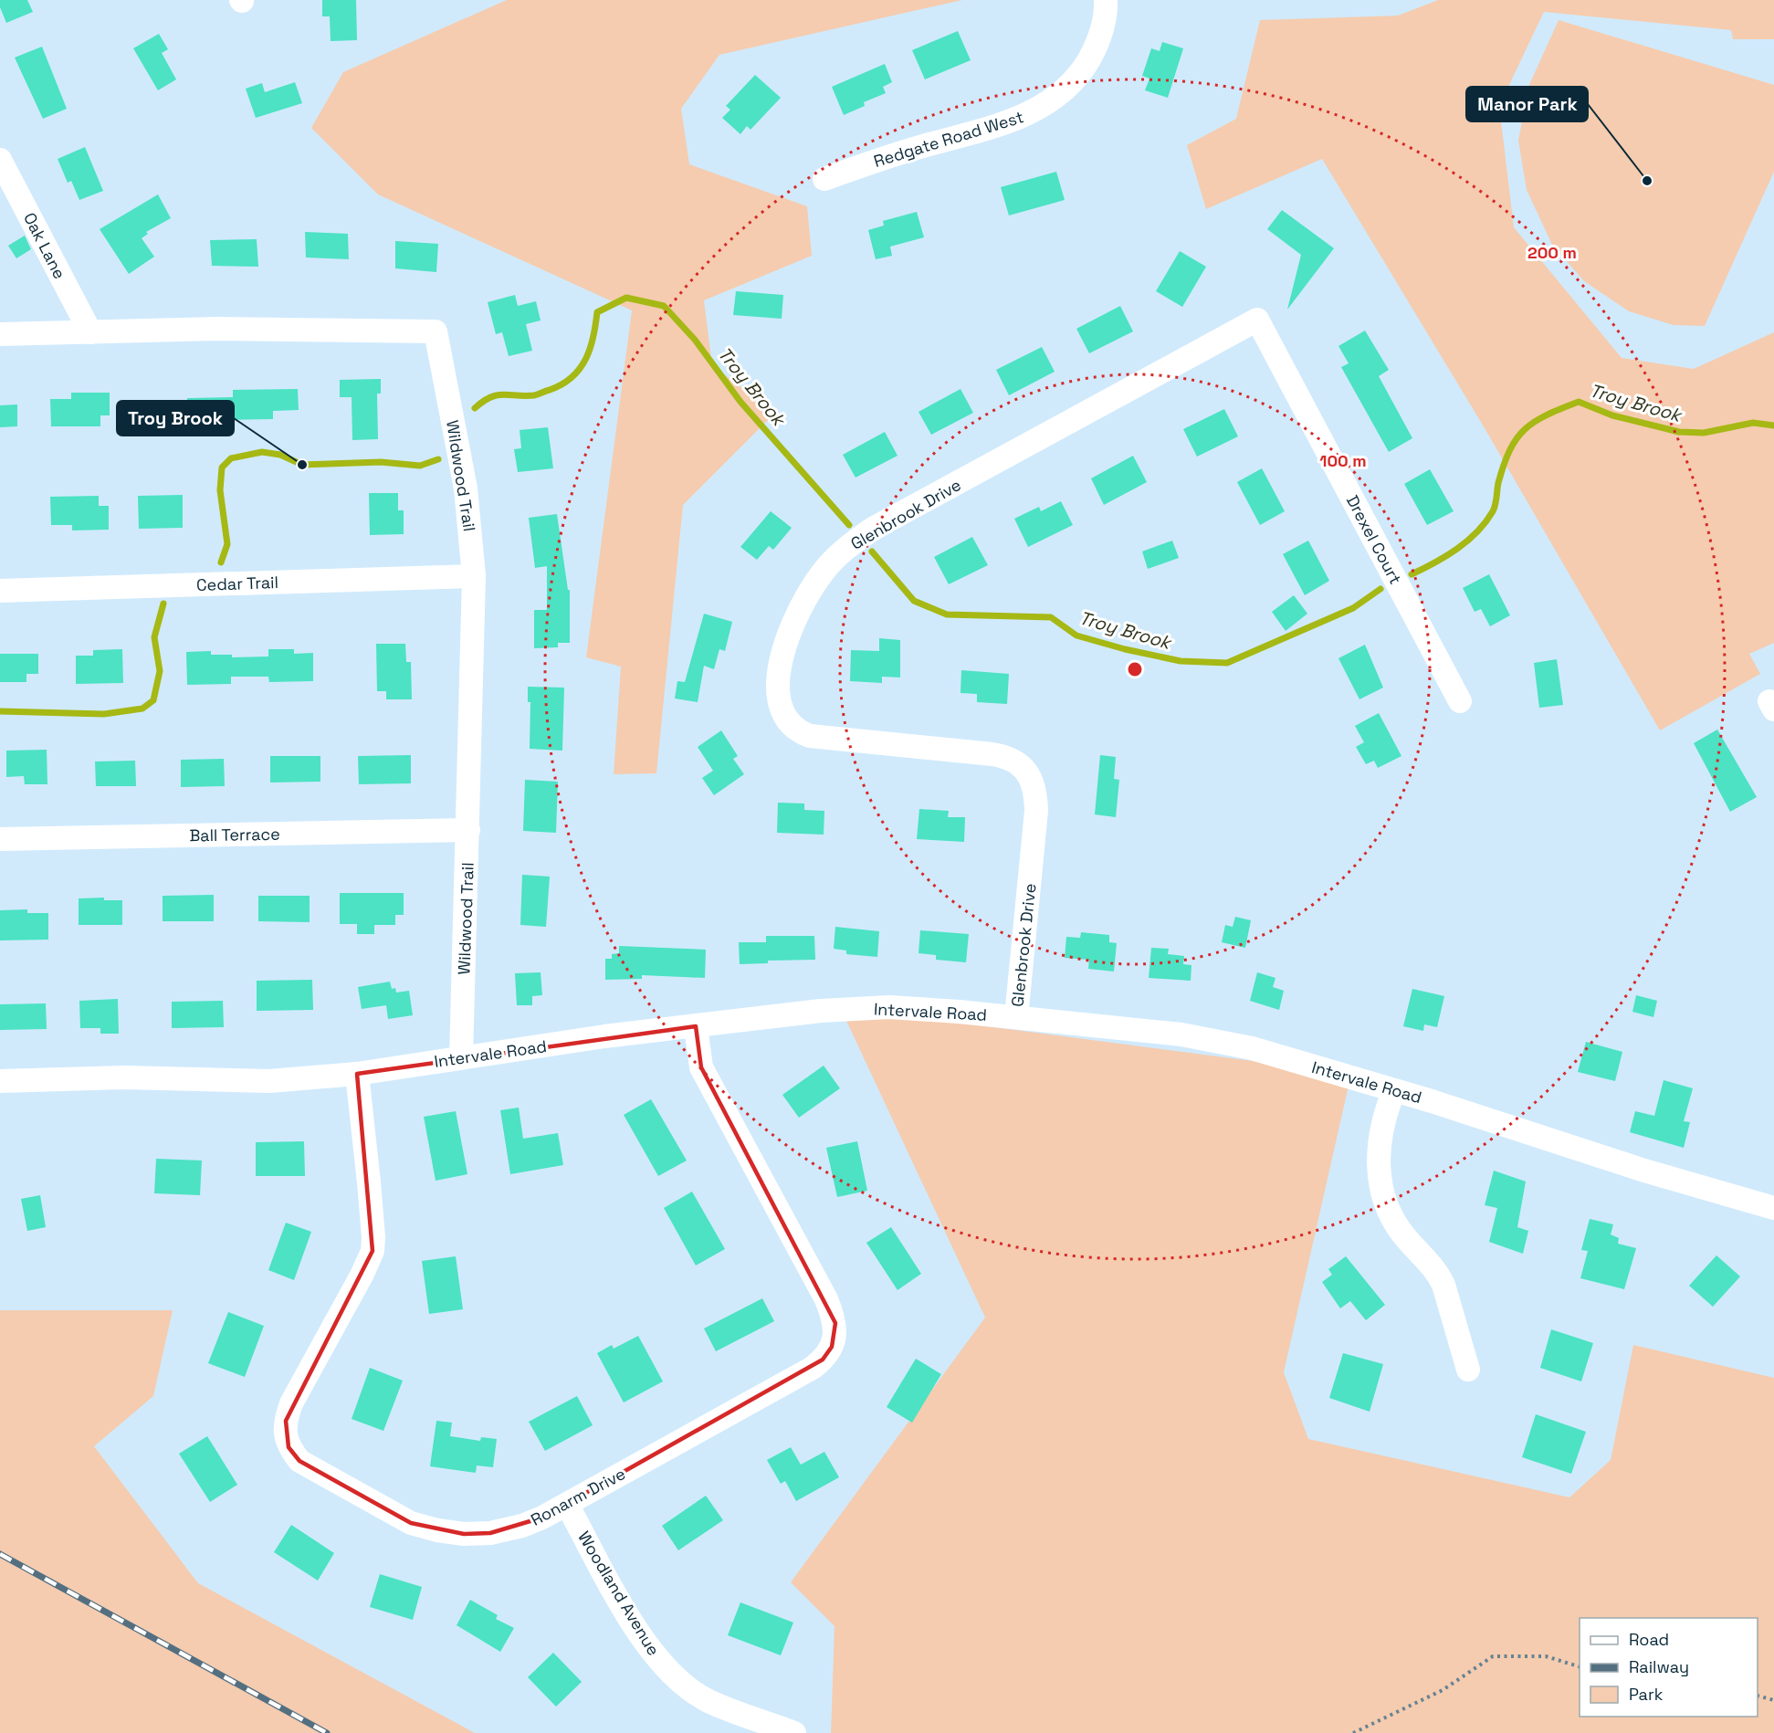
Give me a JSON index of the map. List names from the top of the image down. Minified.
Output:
{"streets":{"street":["Redgate Road West","Oak Lane","Wildwood Trail","Glenbrook Drive","Drexel Court","Cedar Trail","Ball Terrace","Intervale Road","Ronarm Drive","Woodland Avenue"]},"crossings":[["Oak Lane","Wildwood Trail"],["Wildwood Trail","Cedar Trail"],["Wildwood Trail","Ball Terrace"],["Wildwood Trail","Intervale Road"],["Glenbrook Drive","Drexel Court"],["Glenbrook Drive","Intervale Road"],["Intervale Road","Ronarm Drive"],["Ronarm Drive","Woodland Avenue"]],"water":["Troy Brook"],"places":["Manor Park","Troy Brook"],"legend":["Road","Railway","Park"],"rings":["200 m","100 m"]}
